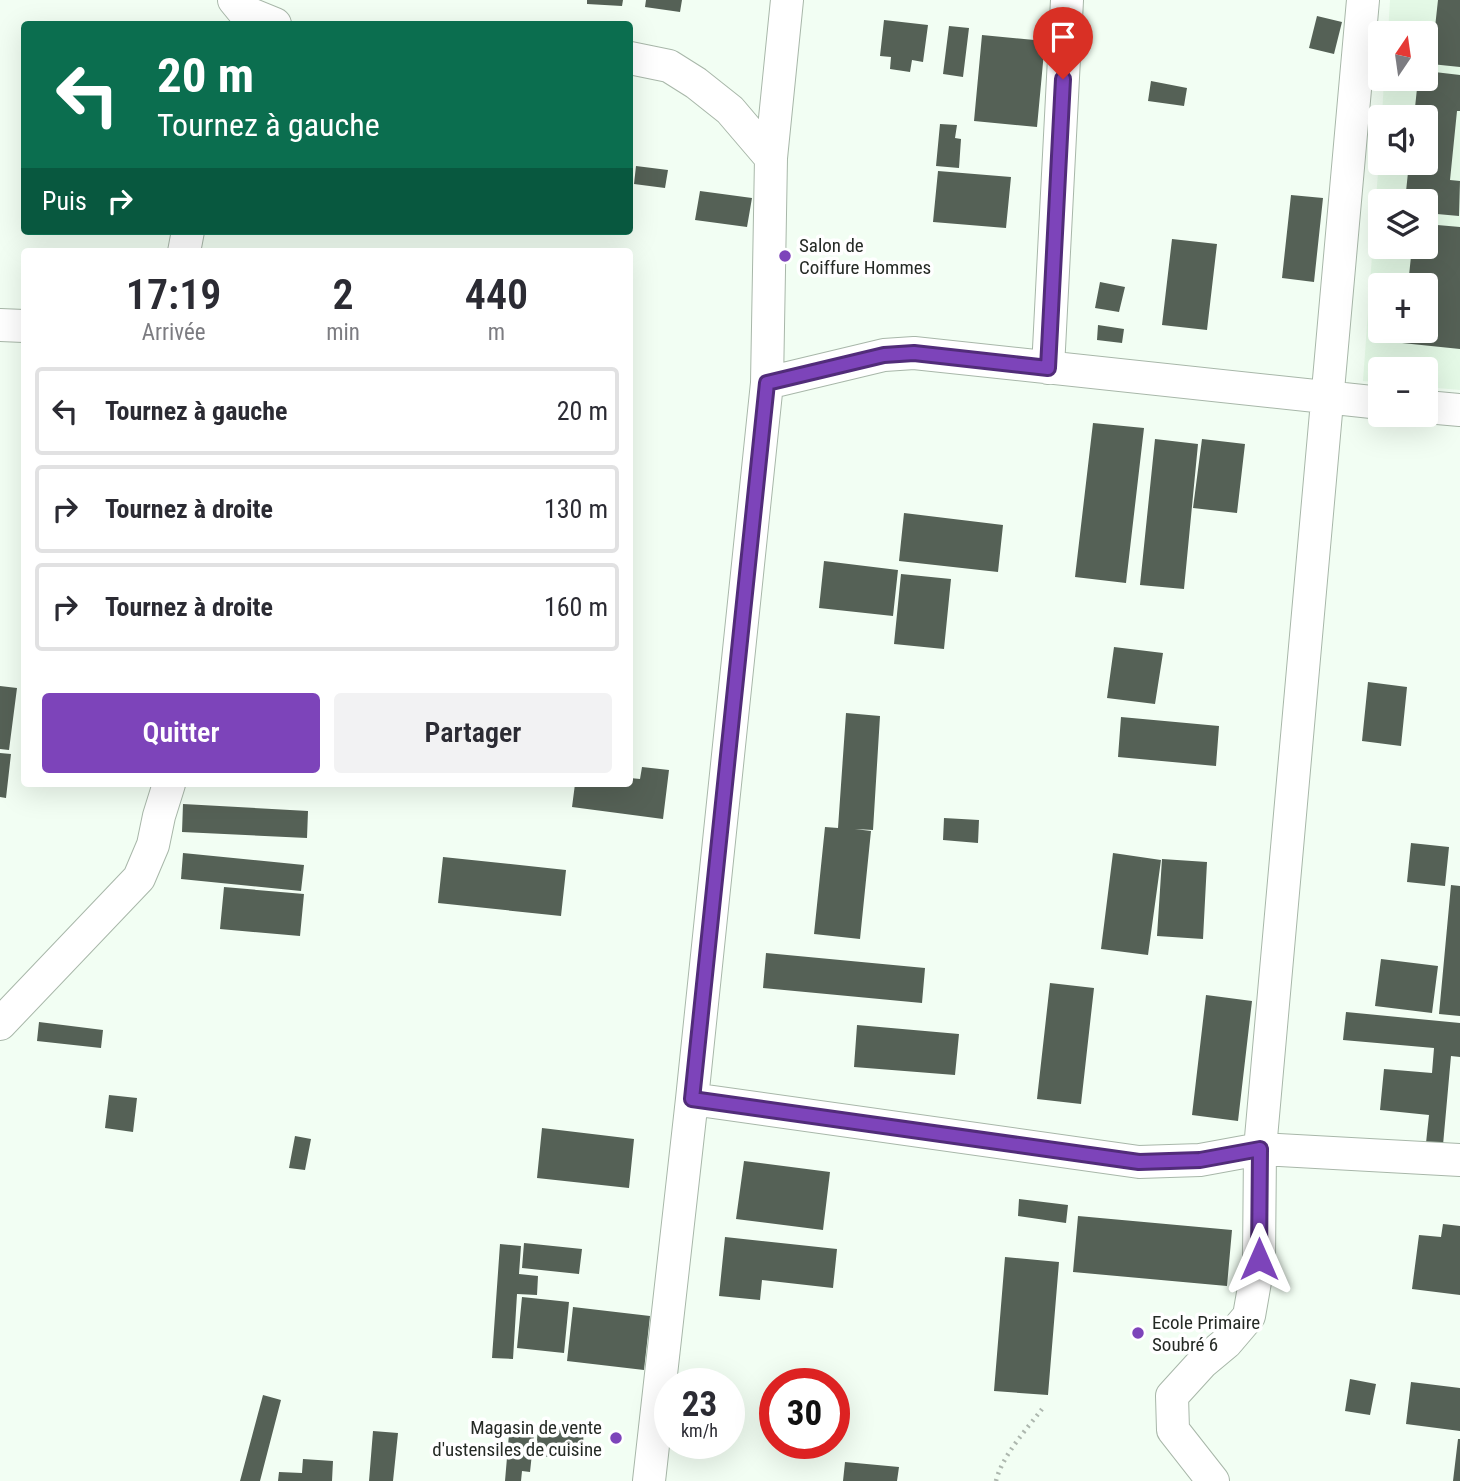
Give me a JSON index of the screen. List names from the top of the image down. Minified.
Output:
{"places":["Salon de Coiffure Hommes","Ecole Primaire Soubré 6","Magasin de vente d'ustensiles de cuisine"],"north":"top","page":{"map_buttons":["+","−"],"turn":["20 m","Tournez à gauche"],"then":"Puis","eta":["17:19","Arrivée","2","min","440","m"],"list":[{"name":"Tournez à gauche","value":"20 m"},{"name":"Tournez à droite","value":"130 m"},{"name":"Tournez à droite","value":"160 m"}],"buttons":["Quitter","Partager"],"speed":"23 km/h","limit":"30"}}
